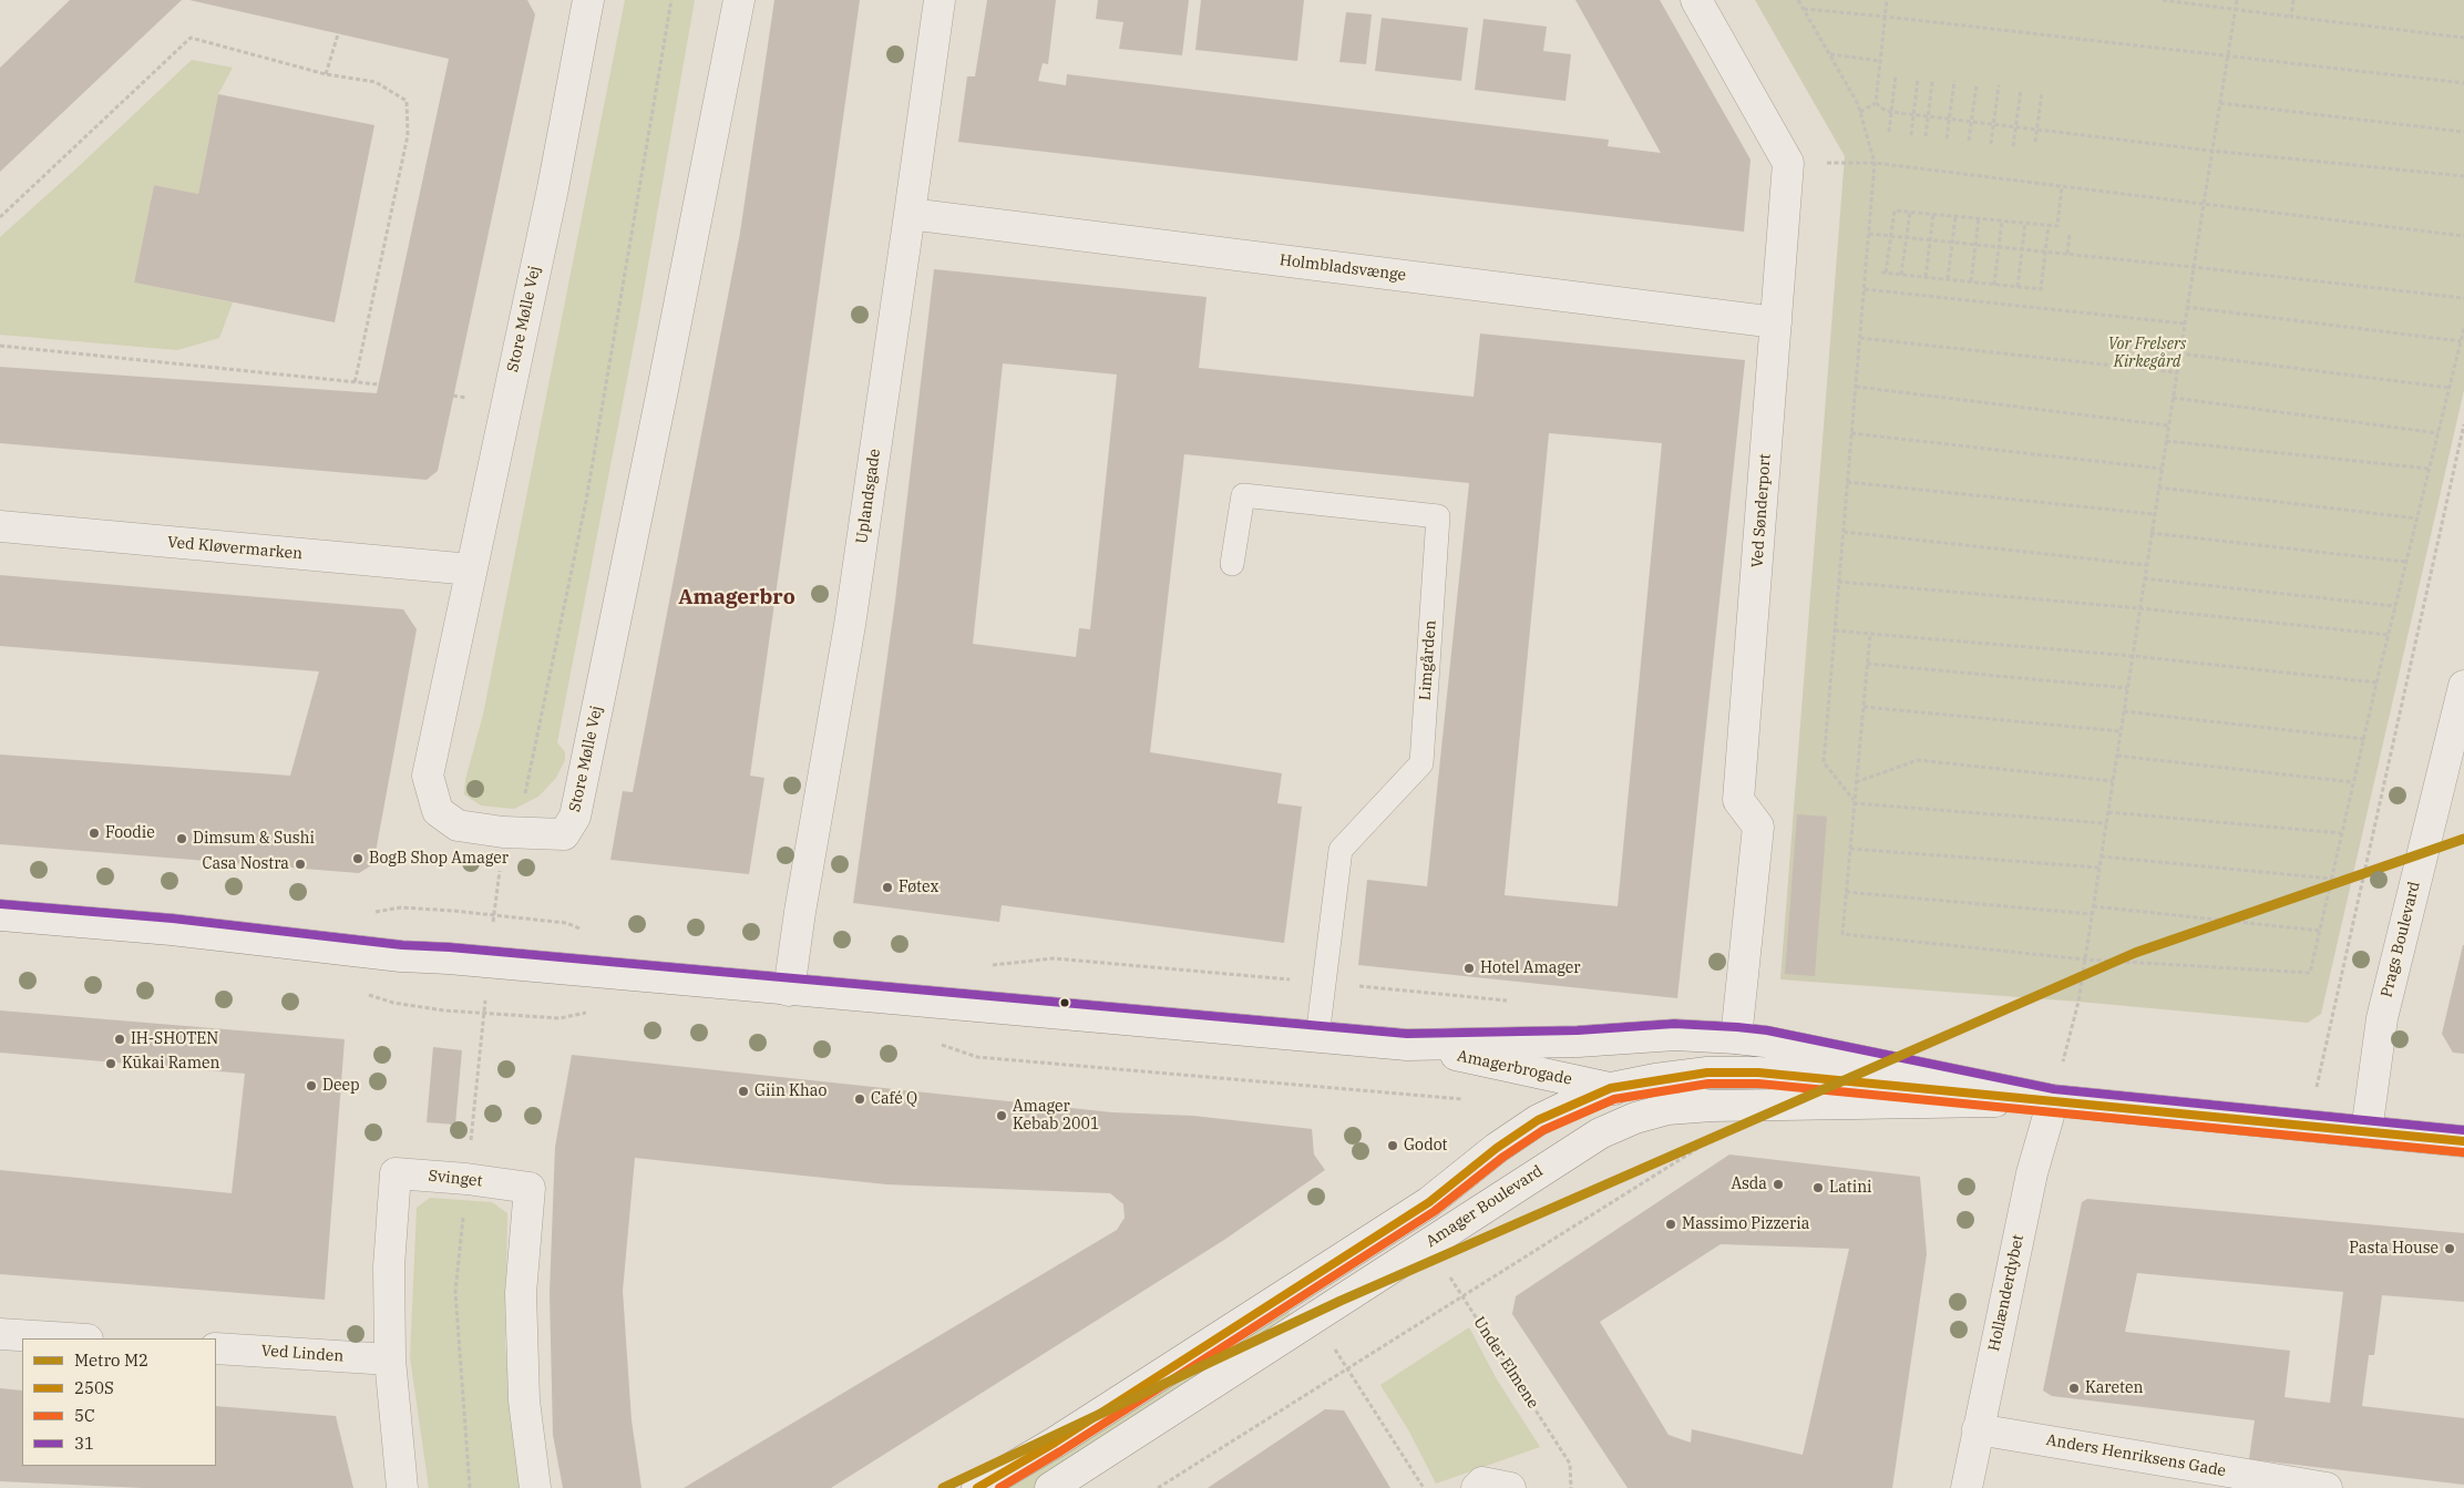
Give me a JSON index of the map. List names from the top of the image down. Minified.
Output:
{"streets":{"street":["Holmbladsvænge","Store Mølle Vej","Uplandsgade","Ved Sønderport","Ved Kløvermarken","Prags Boulevard","Amagerbrogade","Svinget","Amager Boulevard","Hollænderdybet","Ved Linden","Anders Henriksens Gade"],"lane":["Limgården"],"path":["Under Elmene"]},"crossings":[["Holmbladsvænge","Uplandsgade"],["Holmbladsvænge","Ved Sønderport"],["Store Mølle Vej","Ved Kløvermarken"],["Uplandsgade","Amagerbrogade"],["Ved Sønderport","Amagerbrogade"],["Limgården","Amagerbrogade"],["Prags Boulevard","Amagerbrogade"],["Amagerbrogade","Amager Boulevard"],["Amagerbrogade","Hollænderdybet"],["Svinget","Ved Linden"],["Amager Boulevard","Under Elmene"],["Hollænderdybet","Anders Henriksens Gade"]],"districts":["Amagerbro"],"parks":["Vor Frelsers Kirkegård"],"places":["Foodie","Dimsum & Sushi","BogB Shop Amager","Casa Nostra","Føtex","Hotel Amager","IH-SHOTEN","Kūkai Ramen","Deep","Giin Khao","Café Q","Amager Kebab 2001","Godot","Asda","Latini","Massimo Pizzeria","Pasta House","Kareten"],"lines":["metro line M2","transit line 31","transit line 250S","transit line 5C"],"legend":["Metro M2","250S","5C","31"]}
